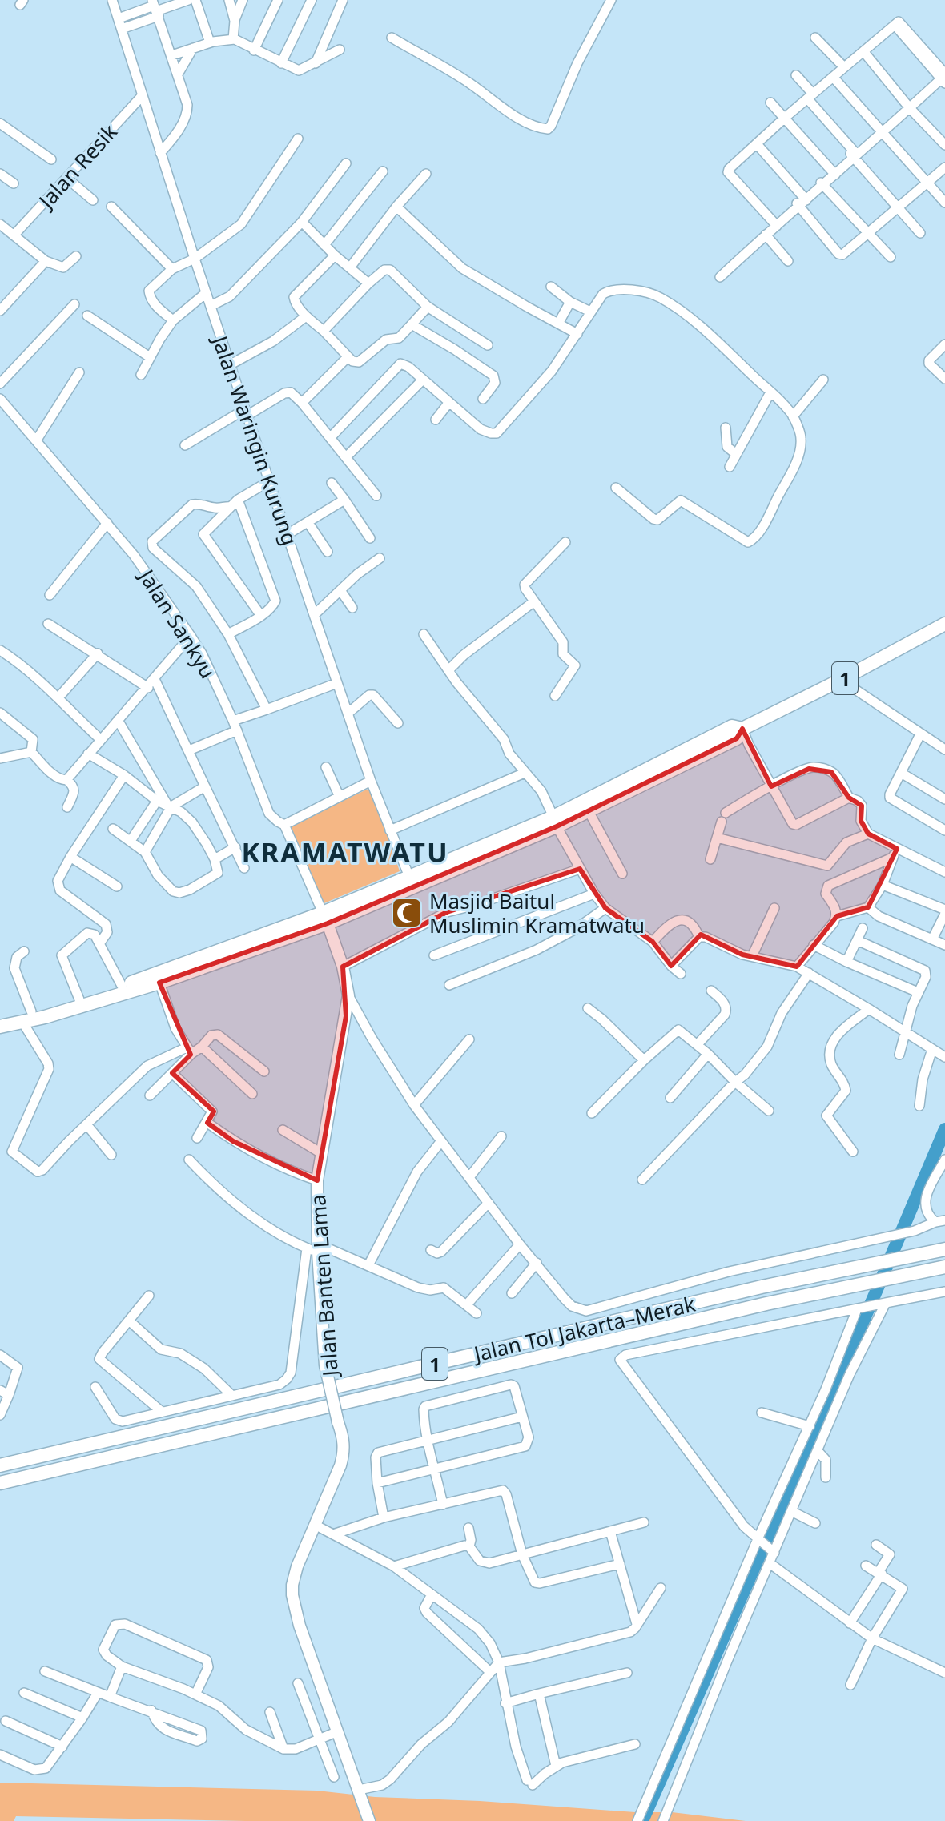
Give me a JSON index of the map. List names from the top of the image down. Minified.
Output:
{"streets":{"highway":["1","Jalan Tol Jakarta–Merak"],"main road":["Jalan Banten Lama"],"street":["Jalan Resik","Jalan Waringin Kurung","Jalan Sankyu"]},"crossings":[["Jalan Resik","Jalan Waringin Kurung"],["Jalan Waringin Kurung","1"],["Jalan Sankyu","1"],["Jalan Sankyu","Jalan Banten Lama"],["1","Jalan Banten Lama"]],"districts":["KRAMATWATU"],"places":{"mosque":["Masjid Baitul Muslimin Kramatwatu"]}}
